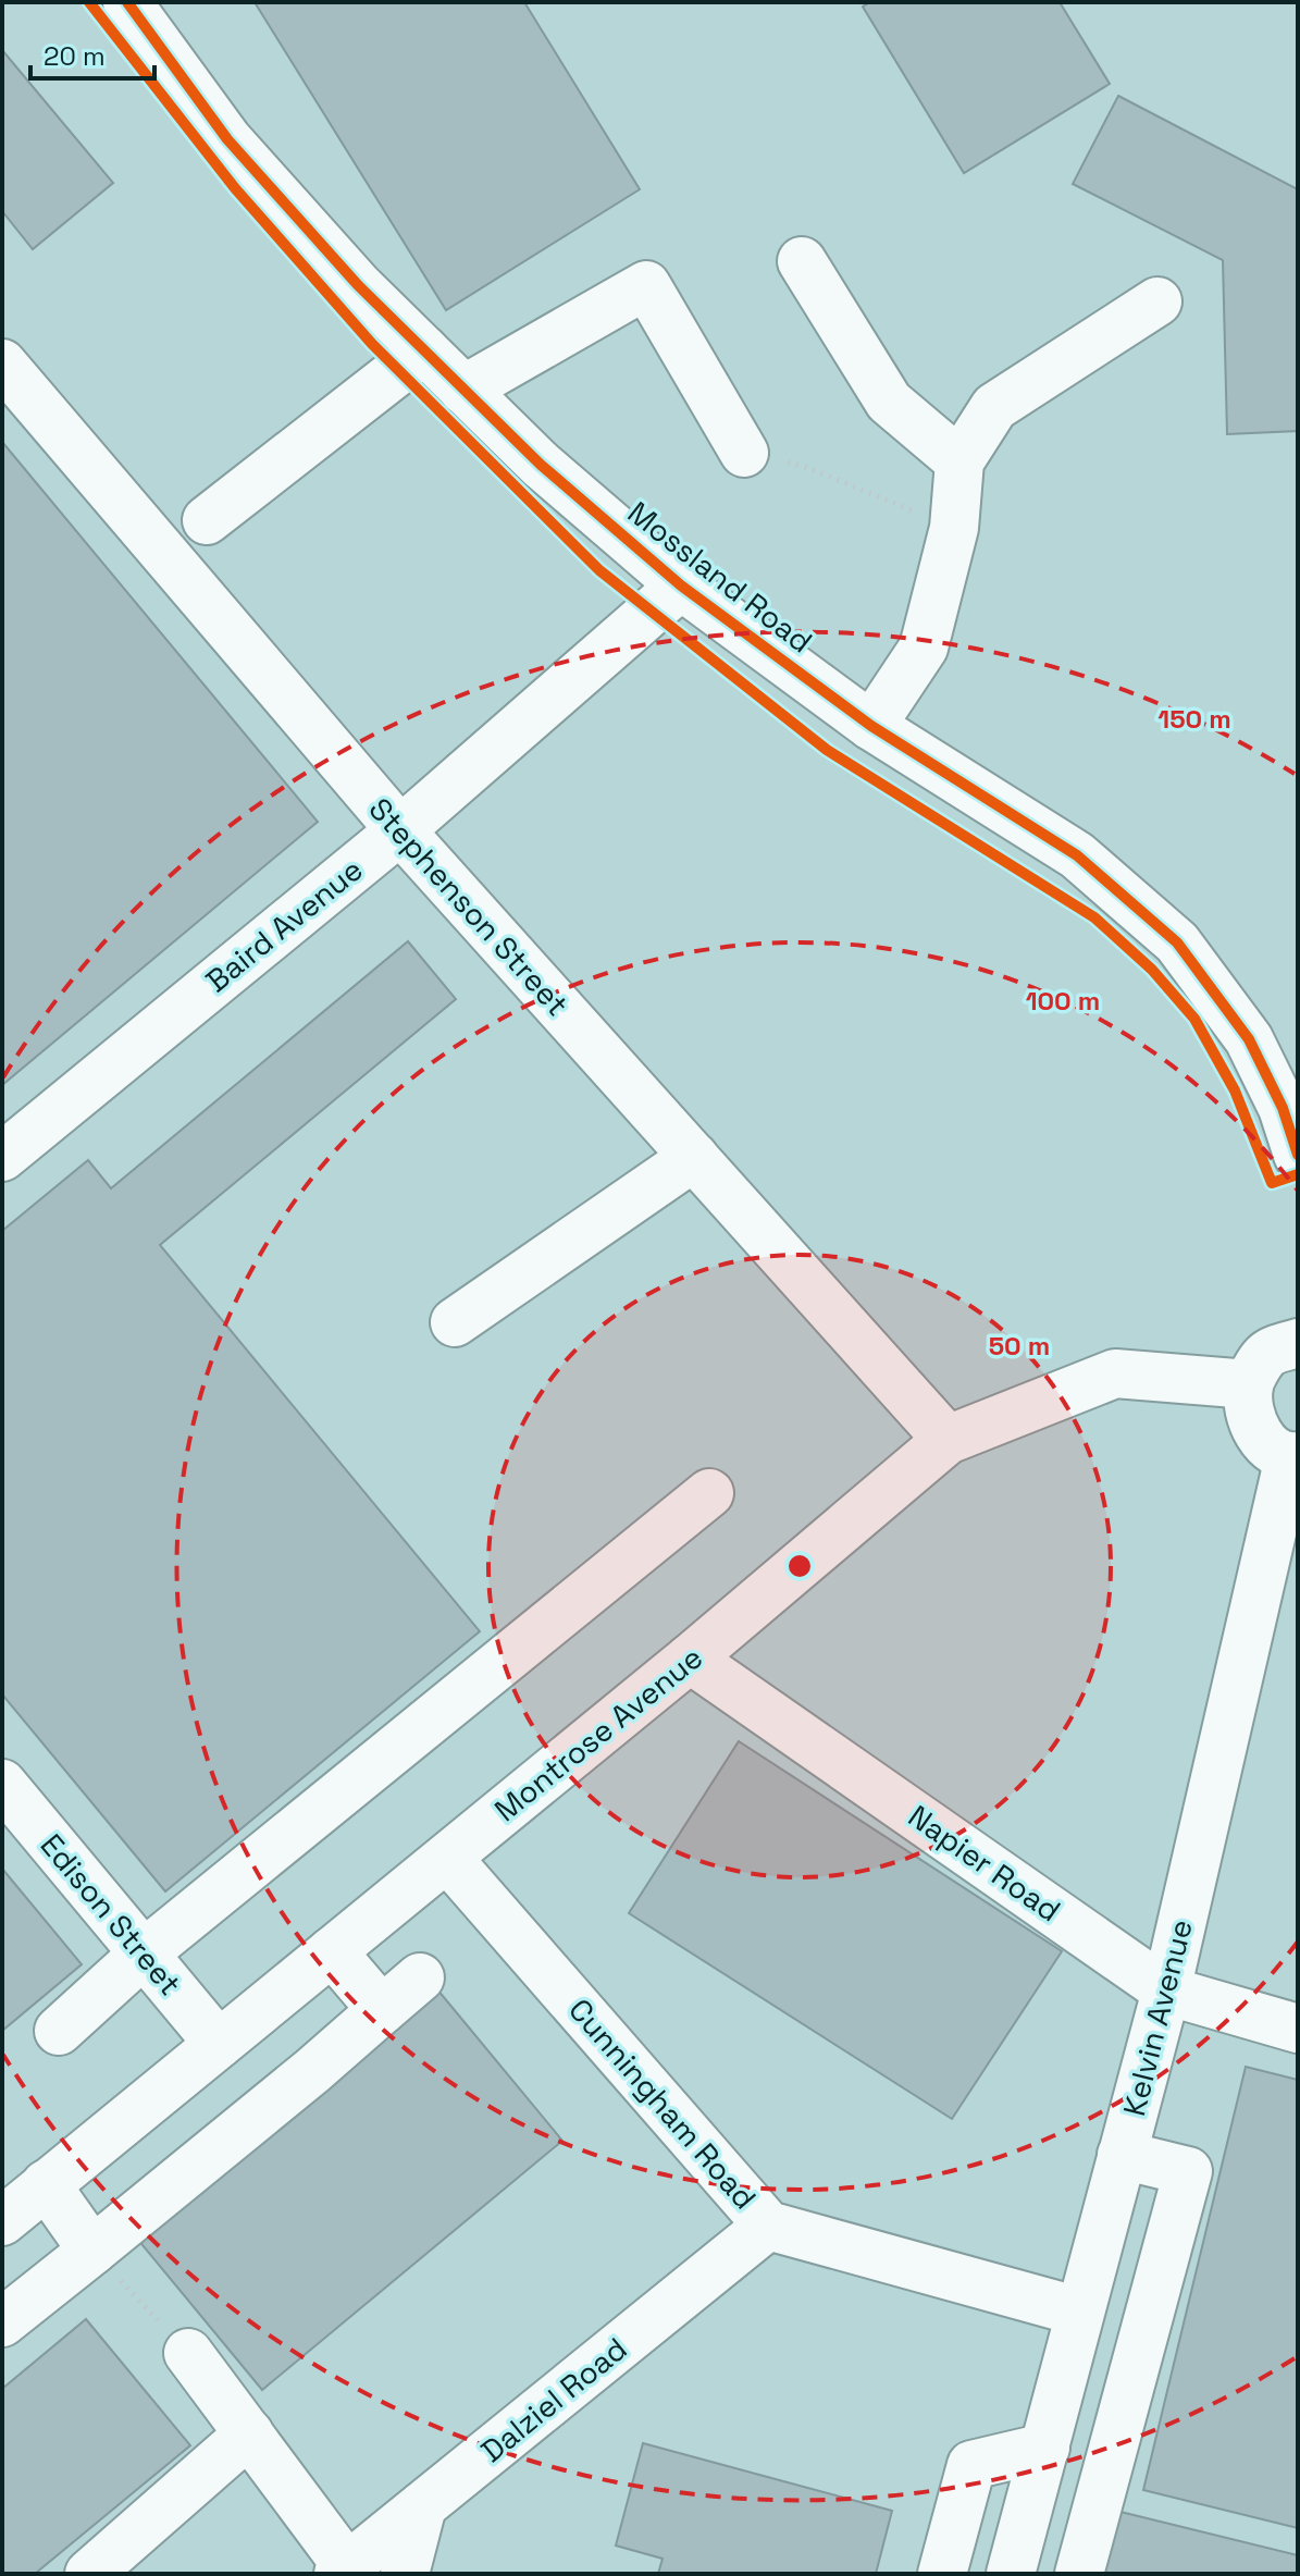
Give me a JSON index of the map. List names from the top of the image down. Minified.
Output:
{"streets":{"street":["Mossland Road","Stephenson Street","Baird Avenue","Montrose Avenue","Napier Road","Edison Street","Kelvin Avenue","Cunningham Road","Dalziel Road"]},"crossings":[["Mossland Road","Baird Avenue"],["Stephenson Street","Baird Avenue"],["Stephenson Street","Montrose Avenue"],["Montrose Avenue","Napier Road"],["Montrose Avenue","Edison Street"],["Montrose Avenue","Cunningham Road"],["Napier Road","Kelvin Avenue"],["Kelvin Avenue","Cunningham Road"],["Cunningham Road","Dalziel Road"]],"scale_bar":"20 m","rings":["150 m","100 m","50 m"]}
